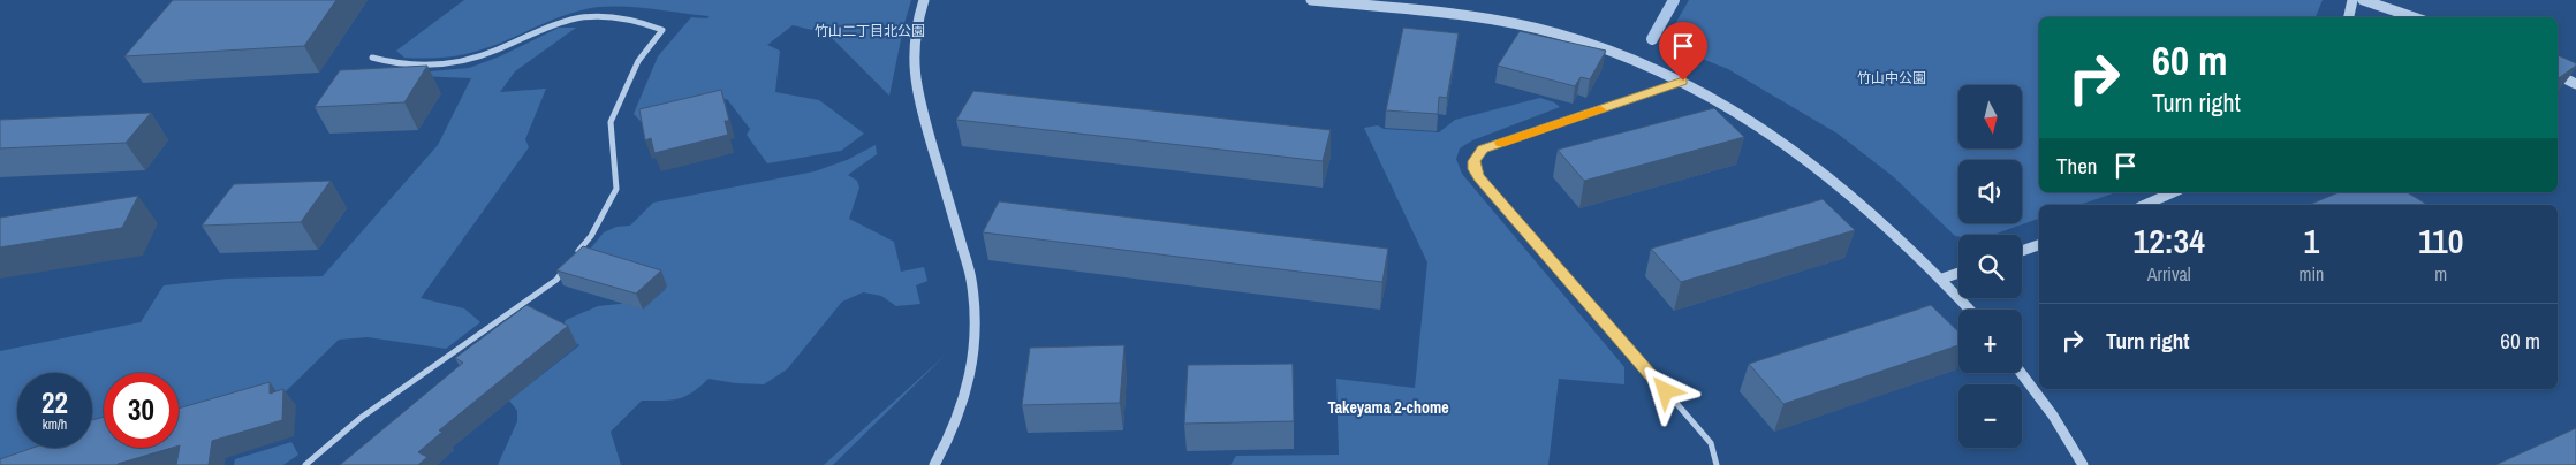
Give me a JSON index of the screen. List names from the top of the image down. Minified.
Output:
{"districts":["Takeyama 2-chome"],"parks":["竹山二丁目北公園","竹山中公園"],"north":"bottom","page":{"turn":["60 m","Turn right"],"map_buttons":["+","−"],"then":"Then","eta":["12:34","Arrival","1","min","110","m"],"list":[{"name":"Turn right","value":"60 m"}],"speed":"22 km/h","limit":"30"}}
